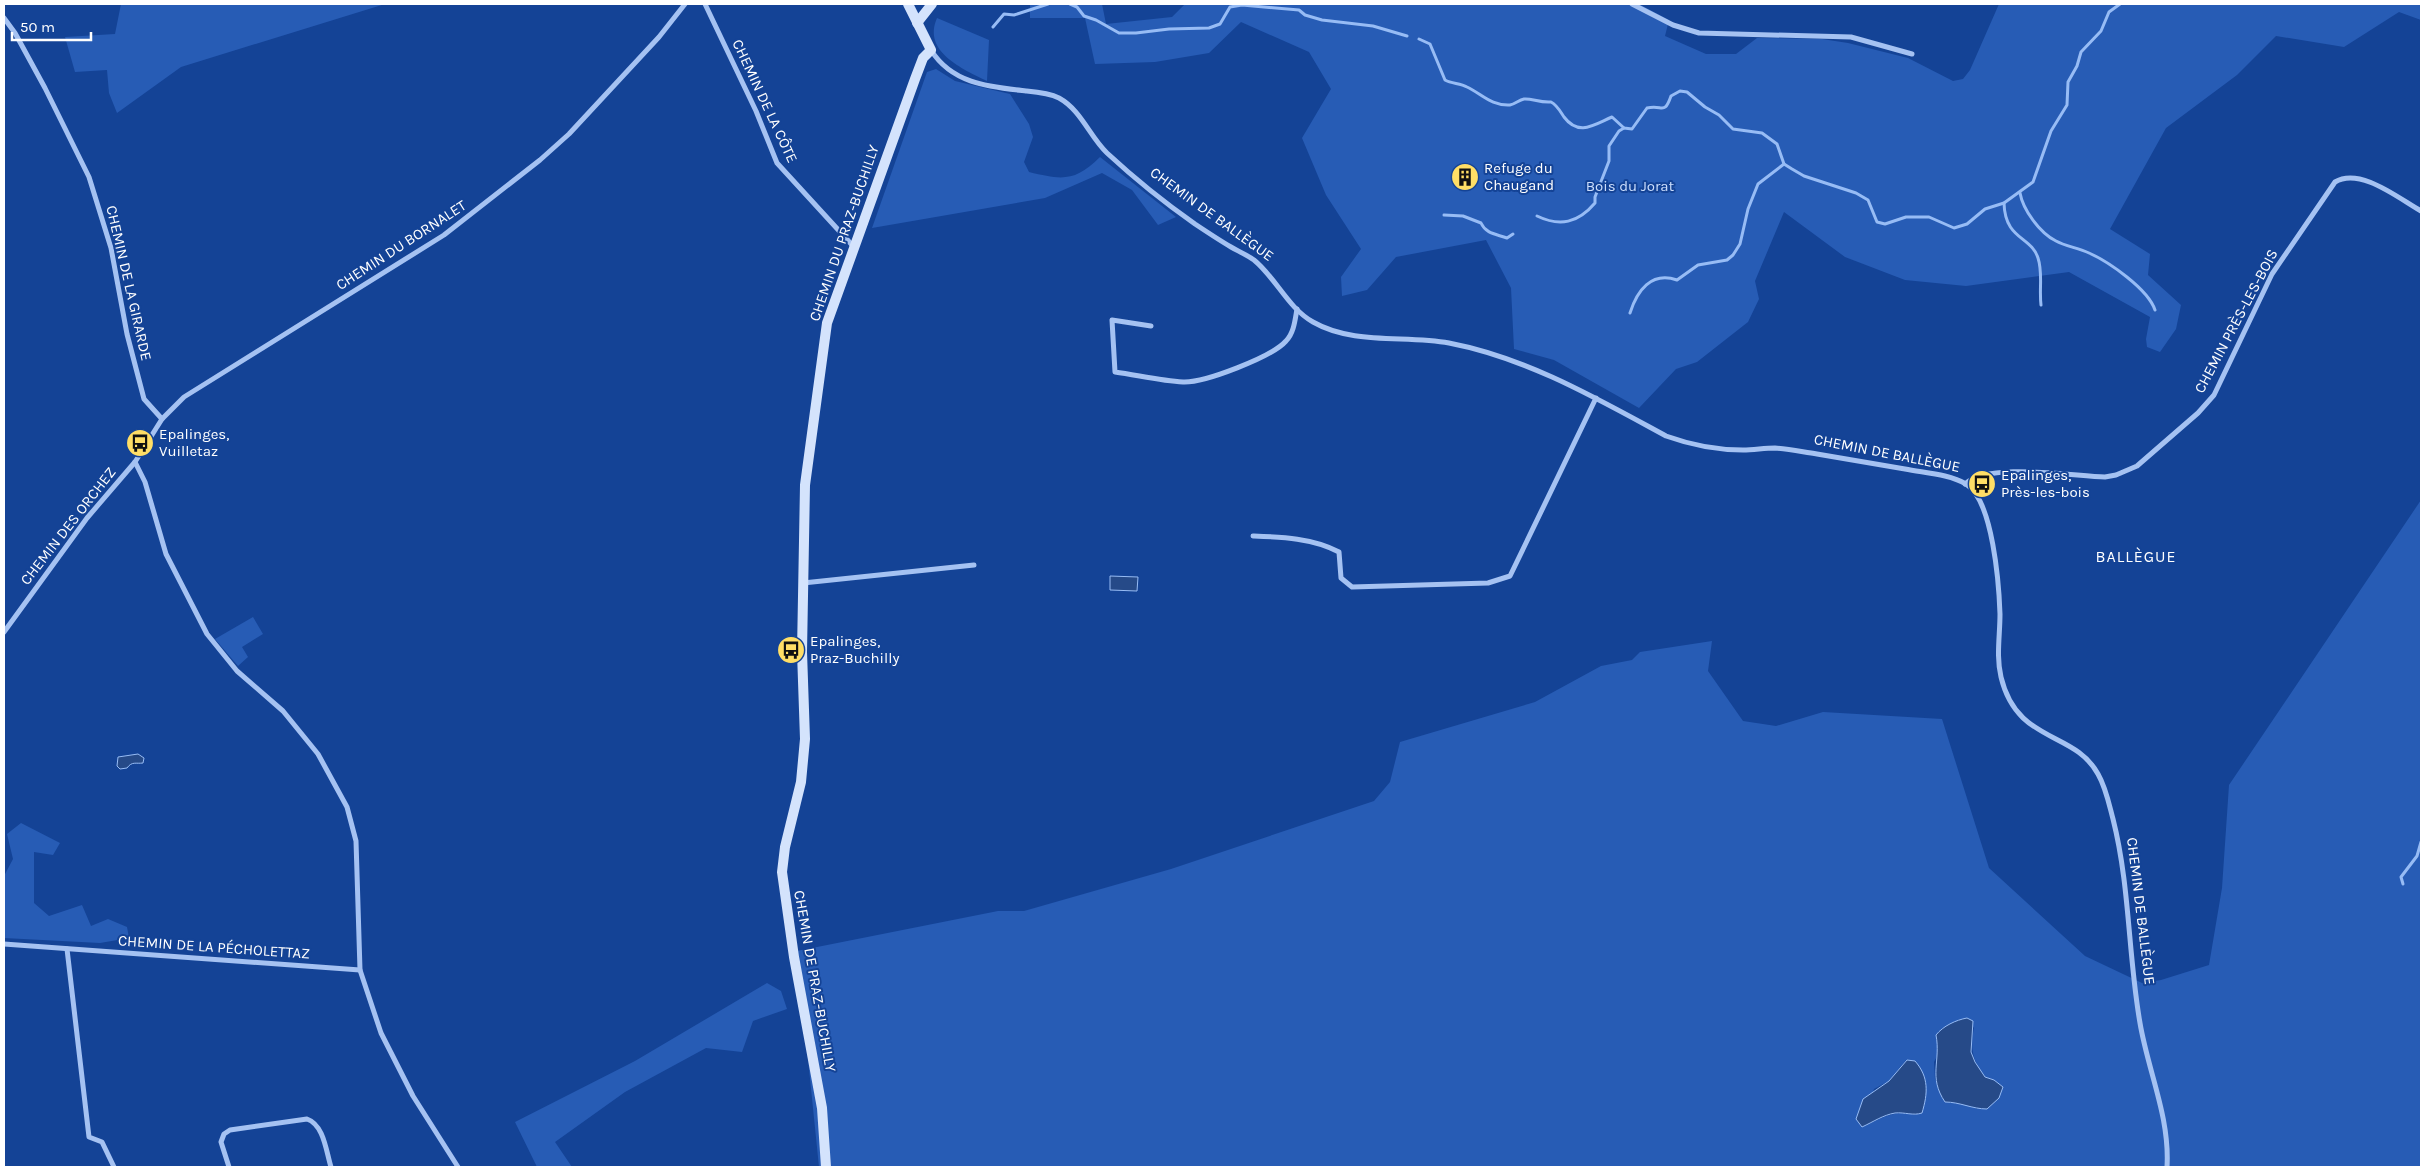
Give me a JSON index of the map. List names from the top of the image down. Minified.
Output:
{"streets":{"street":["CHEMIN DE LA CÔTE","CHEMIN DE BALLÈGUE","CHEMIN DU PRAZ-BUCHILLY","CHEMIN DU BORNALET","CHEMIN DE LA GIRARDE","CHEMIN PRÈS-LES-BOIS","CHEMIN DES ORCHEZ","CHEMIN DE LA PÉCHOLETTAZ","CHEMIN DE PRAZ-BUCHILLY"]},"crossings":[["CHEMIN DE LA CÔTE","CHEMIN DU PRAZ-BUCHILLY"],["CHEMIN DE BALLÈGUE","CHEMIN DU PRAZ-BUCHILLY"],["CHEMIN DE BALLÈGUE","CHEMIN PRÈS-LES-BOIS"],["CHEMIN DU PRAZ-BUCHILLY","CHEMIN DE PRAZ-BUCHILLY"],["CHEMIN DU BORNALET","CHEMIN DE LA GIRARDE"],["CHEMIN DU BORNALET","CHEMIN DES ORCHEZ"]],"districts":["BALLÈGUE"],"parks":["Bois du Jorat"],"places":{"building":["Refuge du Chaugand"],"bus stop":["Epalinges, Vuilletaz","Epalinges, Près-les-bois","Epalinges, Praz-Buchilly"]},"scale_bar":"50 m"}
